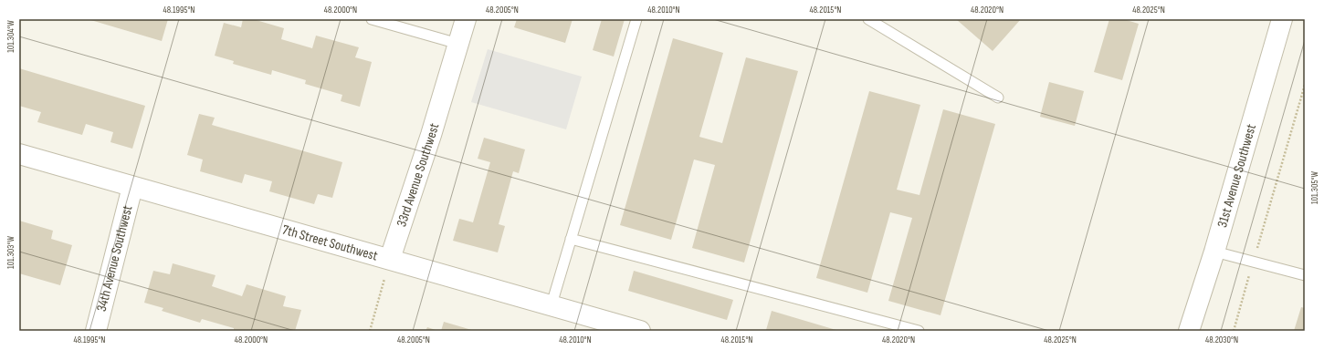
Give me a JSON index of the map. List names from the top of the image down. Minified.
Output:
{"streets":{"street":["33rd Avenue Southwest","31st Avenue Southwest","7th Street Southwest","34th Avenue Southwest"]},"crossings":[["33rd Avenue Southwest","7th Street Southwest"],["7th Street Southwest","34th Avenue Southwest"]],"coordinates":["48.1995°N","48.2000°N","48.2005°N","48.2010°N","48.2015°N","48.2020°N","48.2025°N","101.304°W","101.305°W","101.303°W","48.2030°N"]}
